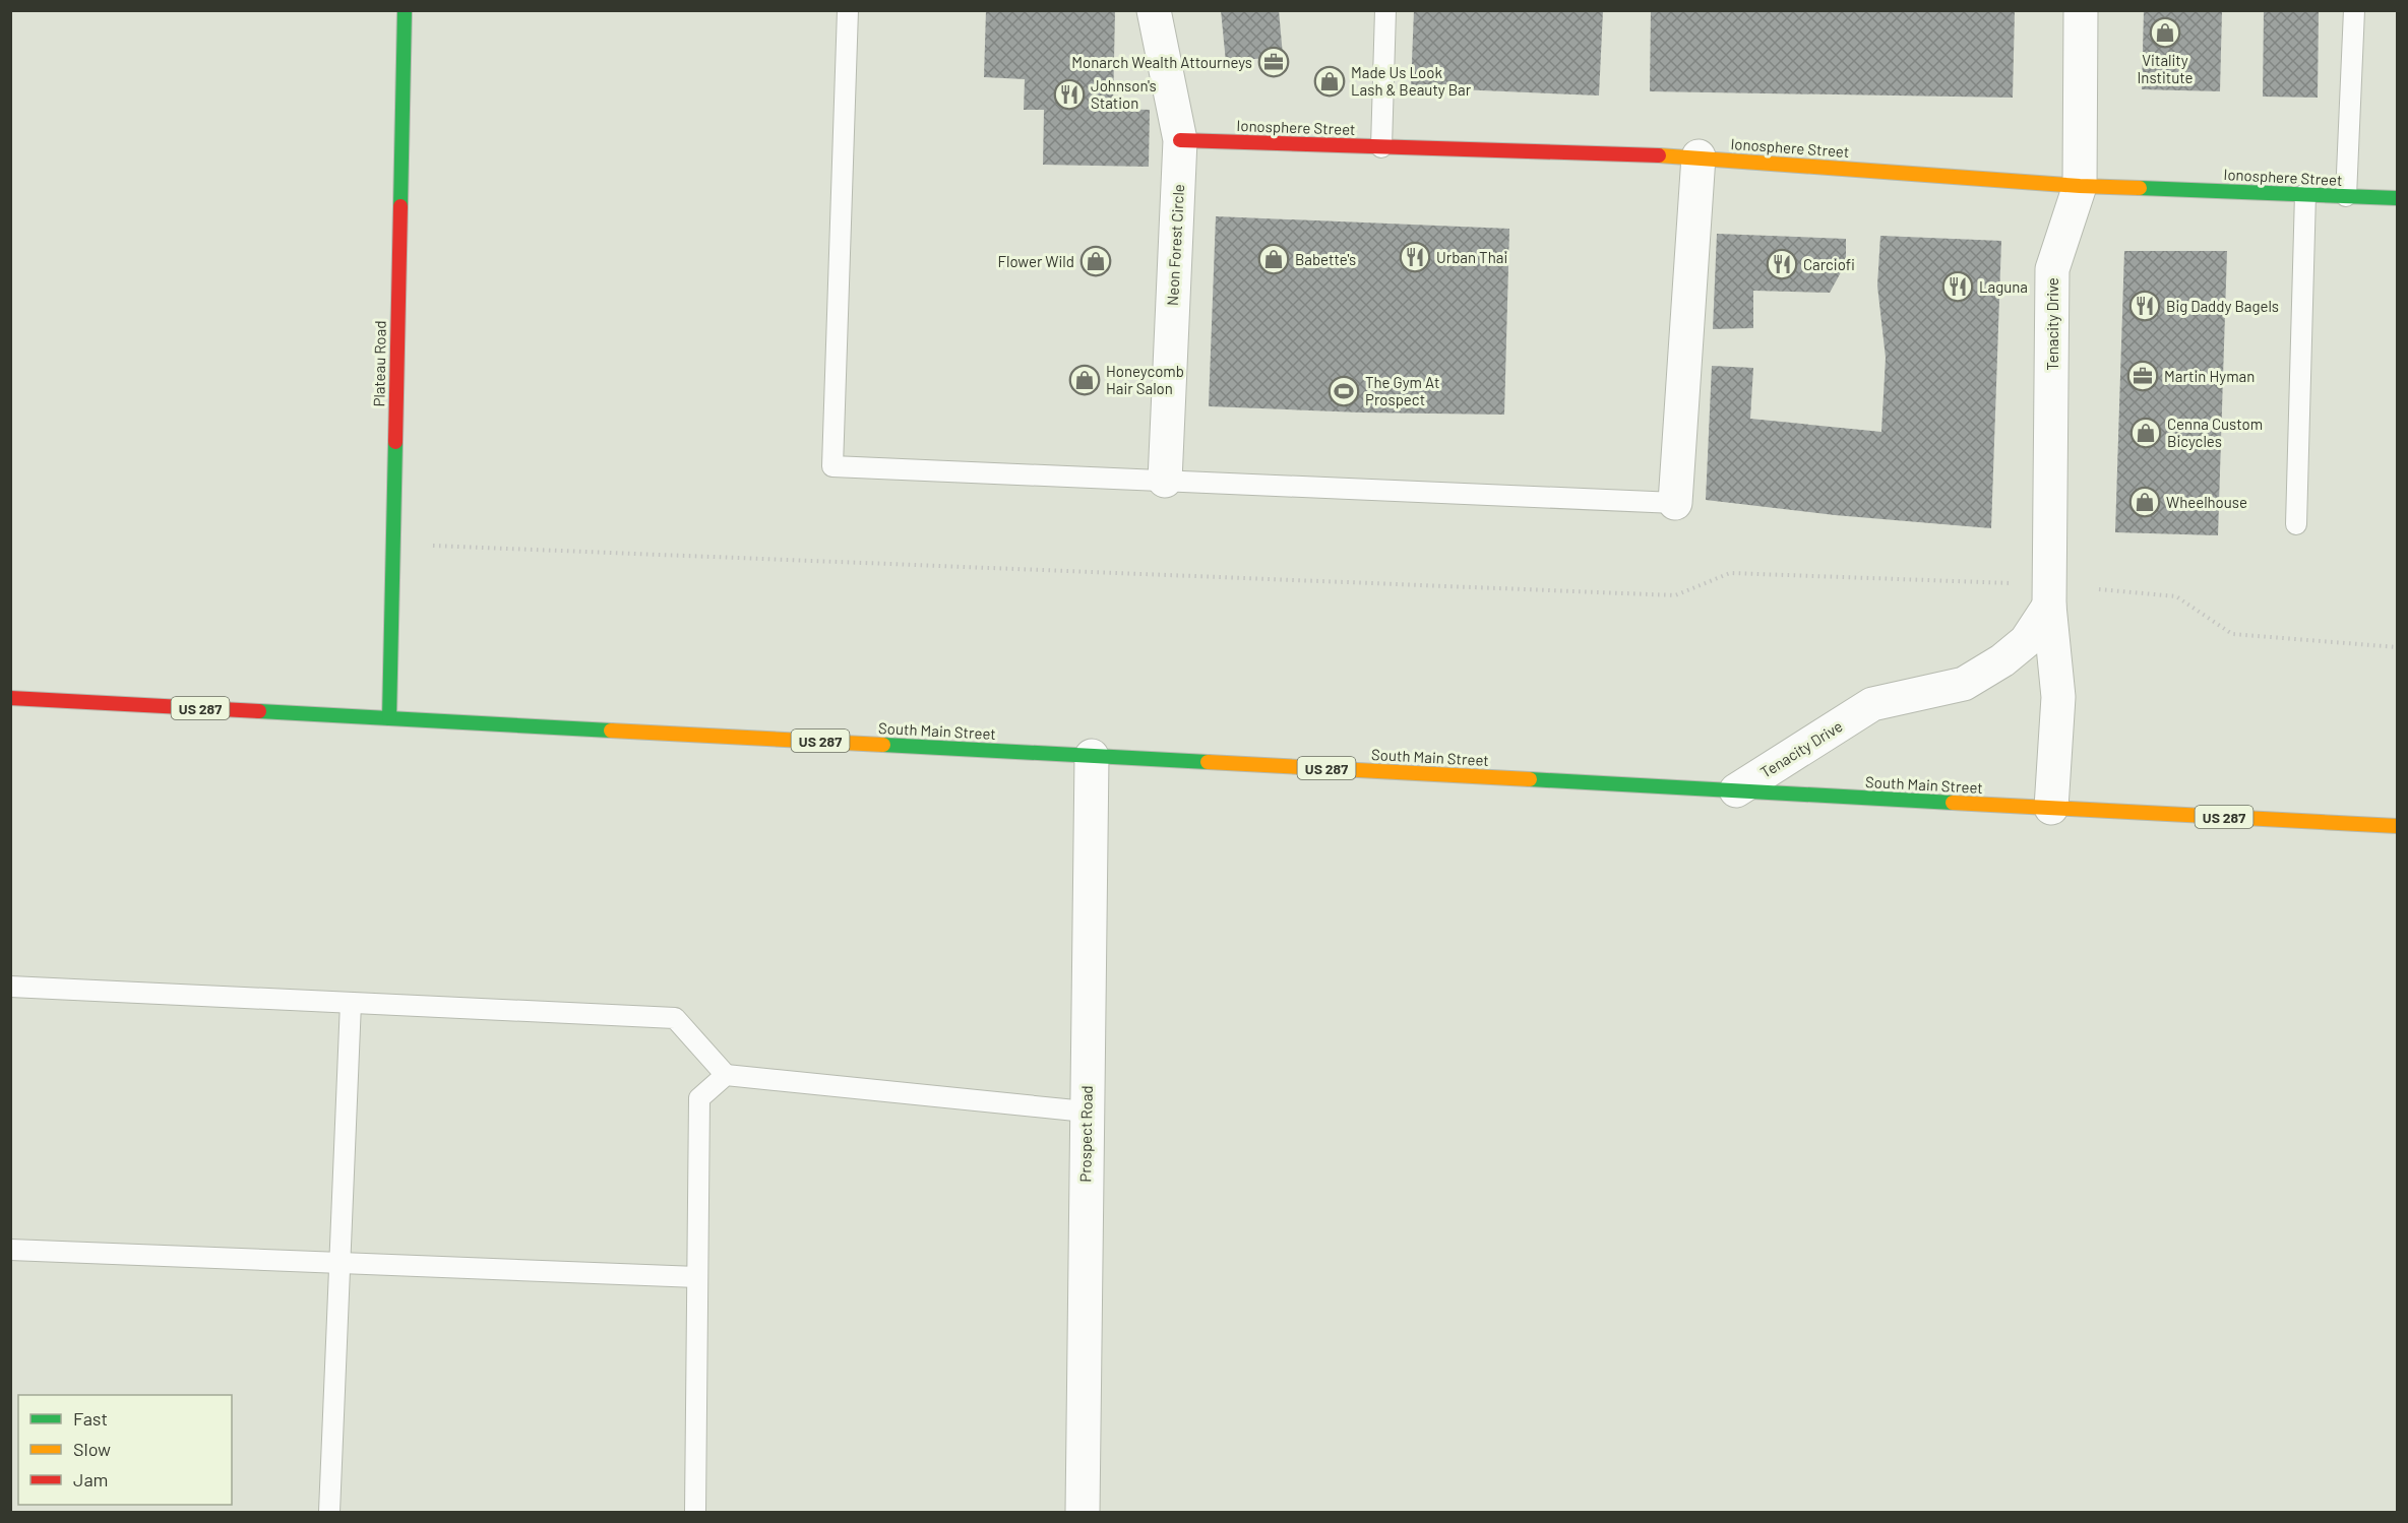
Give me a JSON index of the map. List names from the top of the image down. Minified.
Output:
{"streets":{"main road":["Ionosphere Street","Plateau Road","US 287","South Main Street"],"street":["Neon Forest Circle","Tenacity Drive","Prospect Road"]},"crossings":[["Ionosphere Street","Neon Forest Circle"],["Ionosphere Street","Tenacity Drive"],["Tenacity Drive","South Main Street"],["Plateau Road","US 287"],["Plateau Road","South Main Street"],["US 287","South Main Street"],["South Main Street","Prospect Road"]],"places":{"shop":["Vitality Institute","Made Us Look Lash & Beauty Bar","Babette's","Flower Wild","Honeycomb Hair Salon","Cenna Custom Bicycles","Wheelhouse"],"office":["Monarch Wealth Attourneys","Martin Hyman"],"restaurant":["Johnson's Station","Urban Thai","Carciofi","Laguna","Big Daddy Bagels"],"sports":["The Gym At Prospect"]},"legend":["Fast","Slow","Jam"]}
